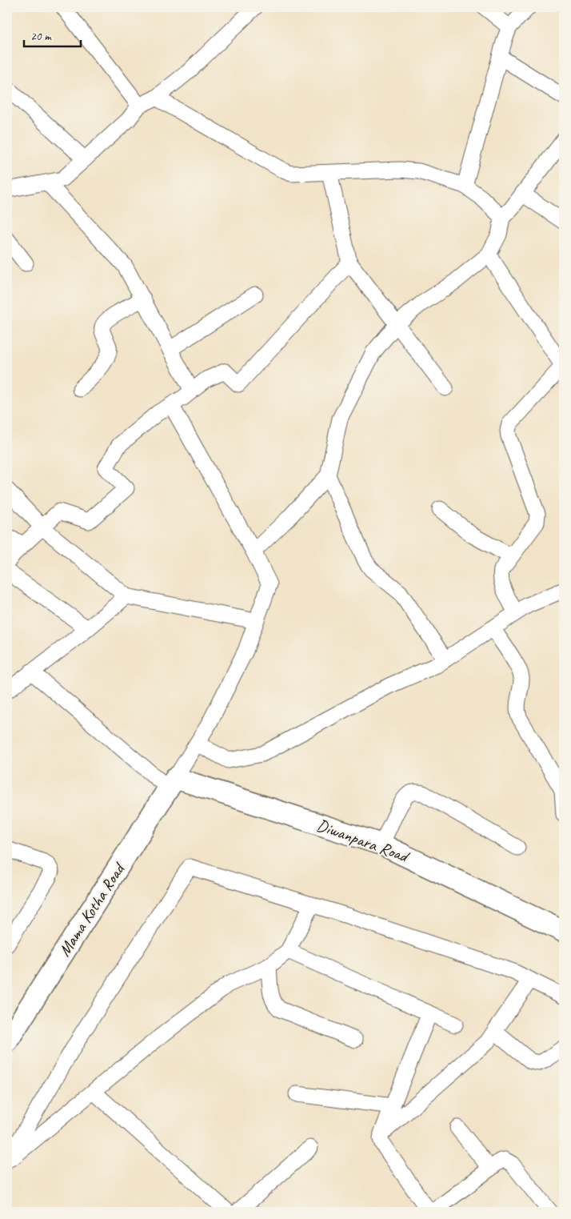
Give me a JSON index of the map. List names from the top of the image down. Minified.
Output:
{"streets":{"street":["Diwanpara Road","Mama Kotha Road"]},"crossings":[["Diwanpara Road","Mama Kotha Road"]],"scale_bar":"20 m"}
